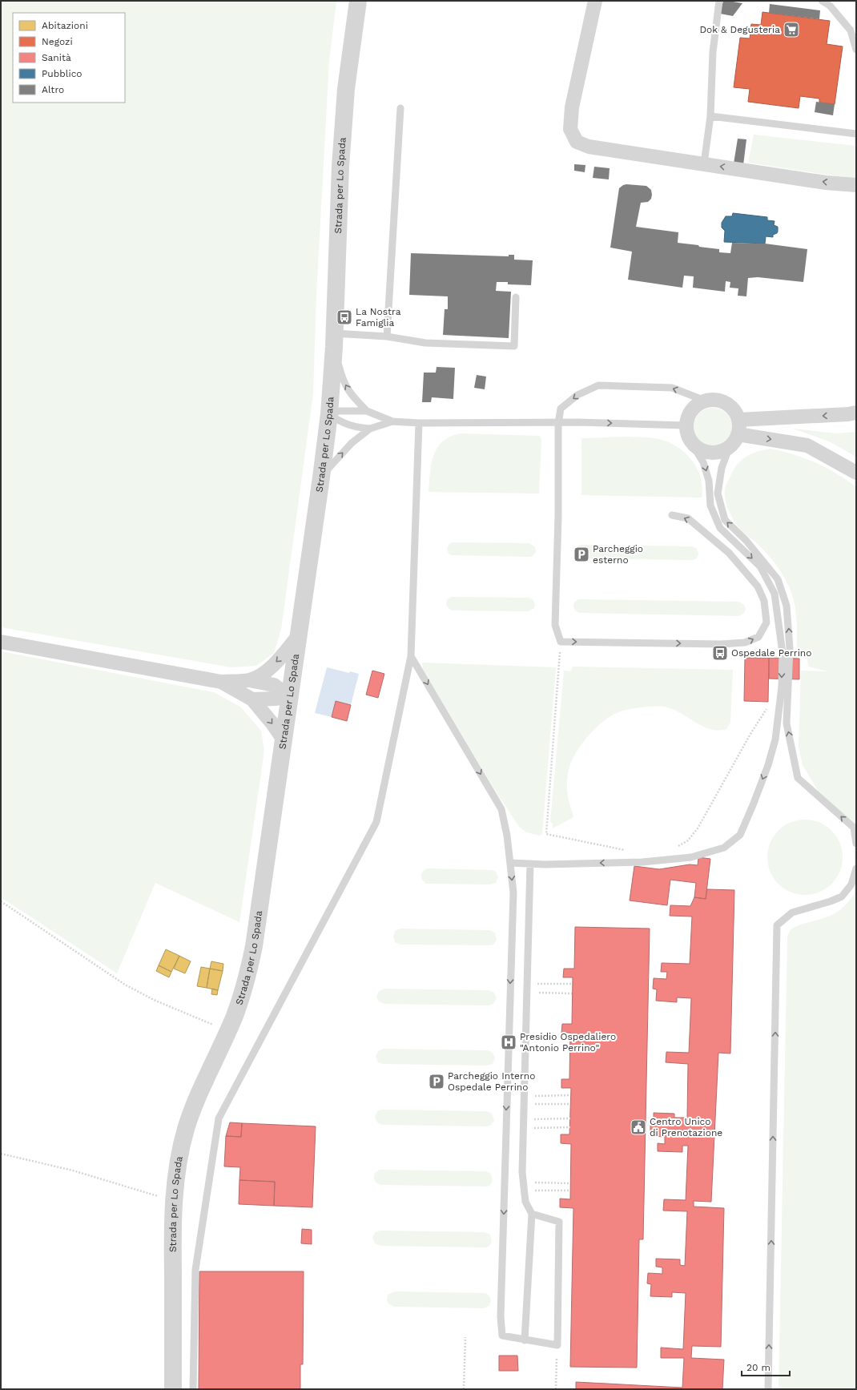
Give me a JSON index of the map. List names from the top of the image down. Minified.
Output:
{"streets":{"street":["Strada per Lo Spada"]},"places":{"supermarket":["Dok & Degusteria"],"bus stop":["La Nostra Famiglia","Ospedale Perrino"],"parking":["Parcheggio esterno","Parcheggio Interno Ospedale Perrino"],"hospital":["Presidio Ospedaliero \"Antonio Perrino\""],"public building":["Centro Unico di Prenotazione"]},"legend":["Abitazioni","Negozi","Sanità","Pubblico","Altro"],"scale_bar":"20 m"}
